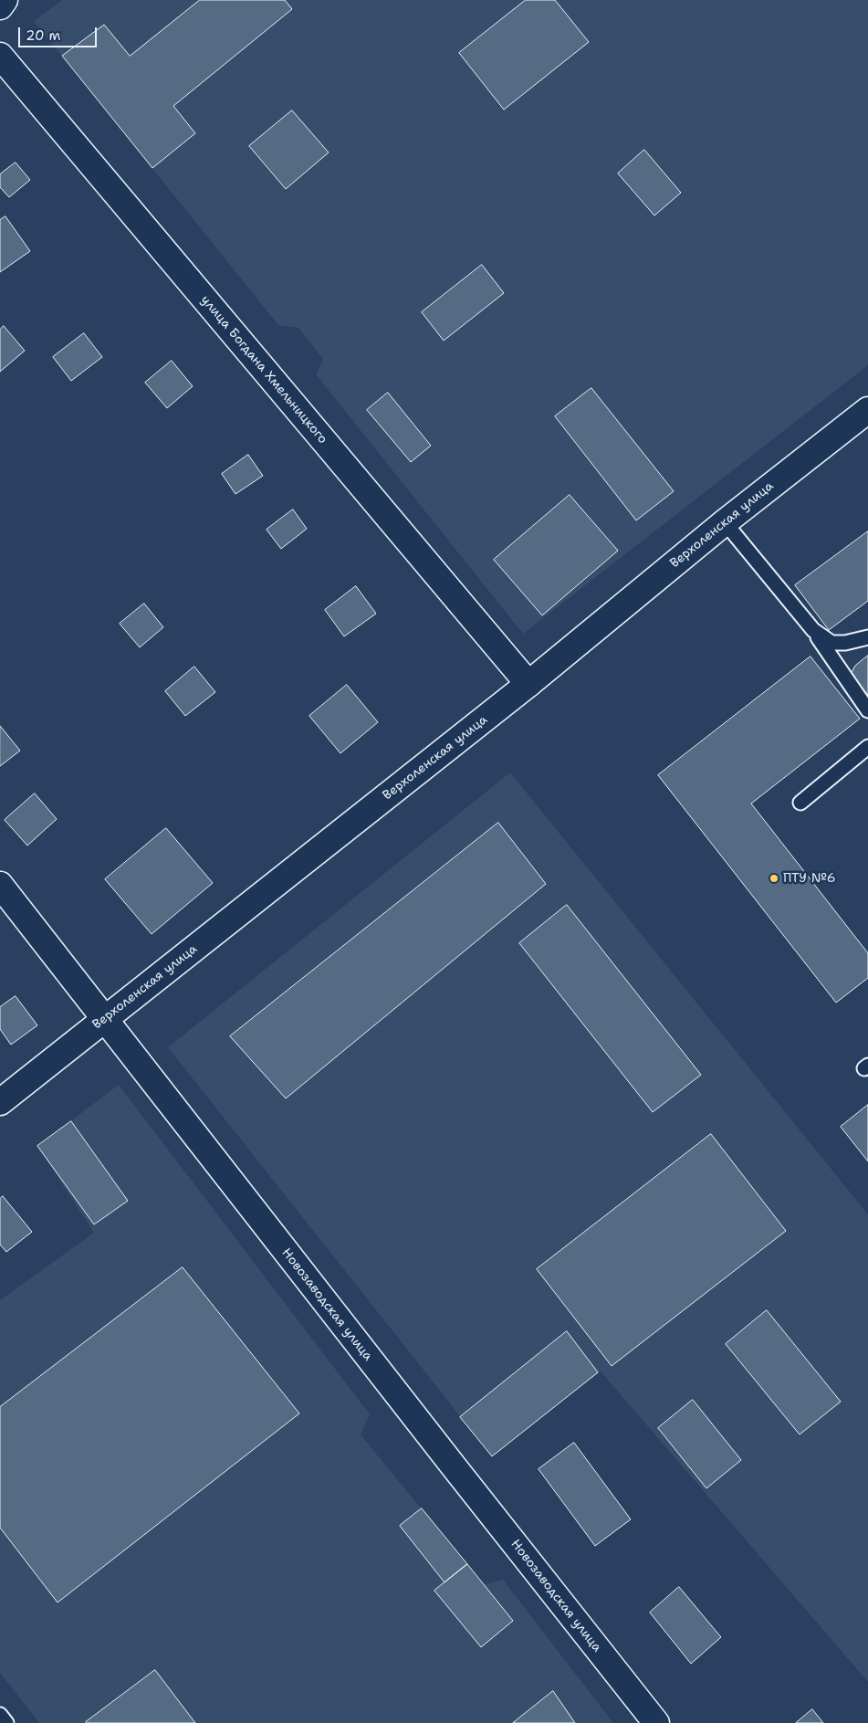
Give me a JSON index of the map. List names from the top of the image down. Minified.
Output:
{"streets":{"street":["улица Богдана Хмельницкого","Верхоленская улица","Новозаводская улица"]},"crossings":[["улица Богдана Хмельницкого","Верхоленская улица"],["Верхоленская улица","Новозаводская улица"]],"places":["ПТУ №6"],"scale_bar":"20 m"}
